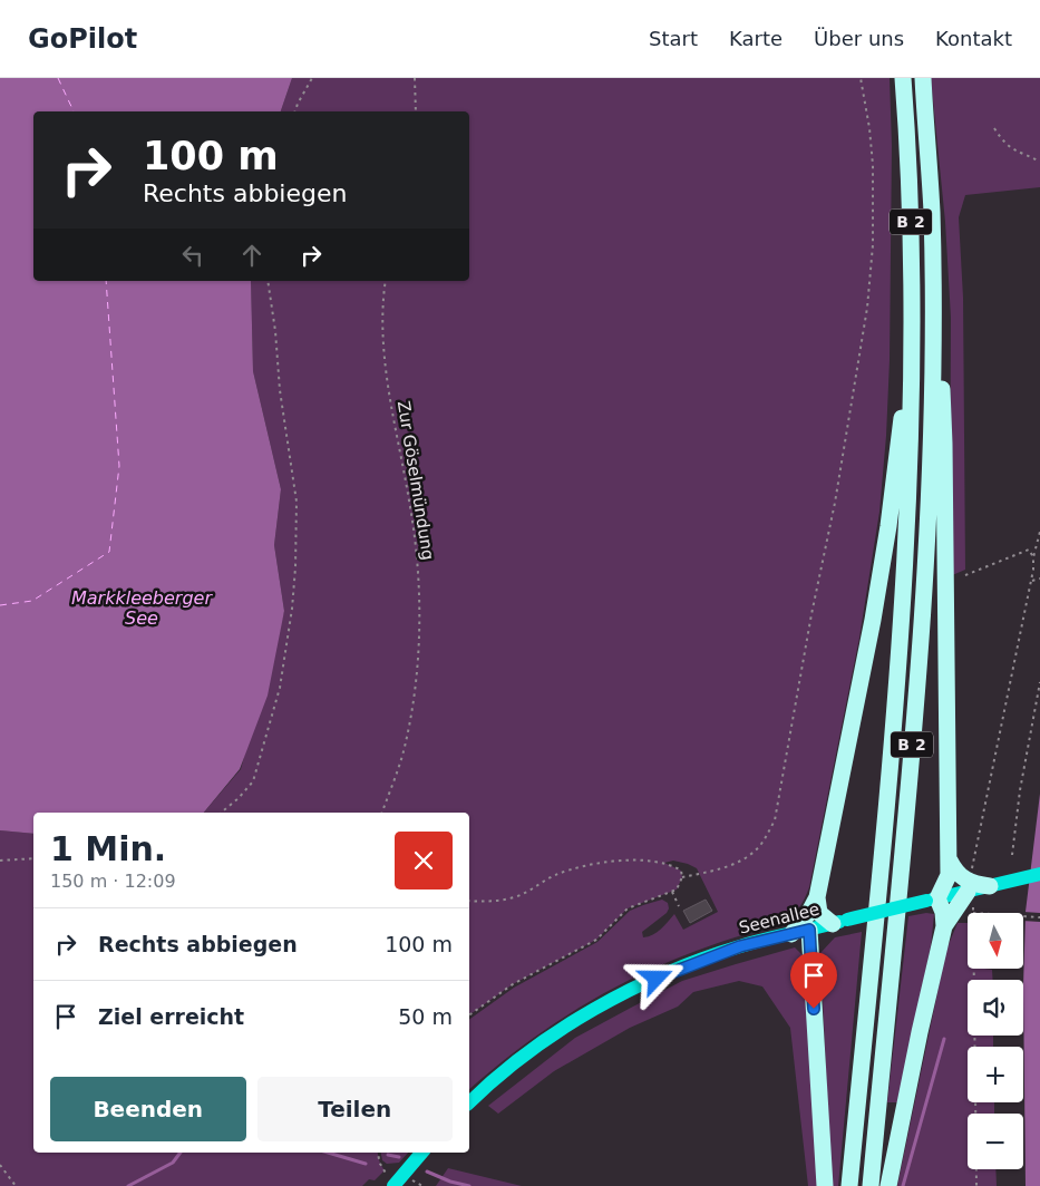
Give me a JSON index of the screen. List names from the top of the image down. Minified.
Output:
{"streets":{"highway":["B 2"],"main road":["Seenallee"],"path":["Zur Göselmündung"]},"water":["Markkleeberger See"],"north":"bottom","page":{"header":"GoPilot","nav":["Start","Karte","Über uns","Kontakt"],"turn":["100 m","Rechts abbiegen"],"heading":["1 Min.","150 m · 12:09"],"list":[{"name":"Rechts abbiegen","value":"100 m"},{"name":"Ziel erreicht","value":"50 m"}],"map_buttons":["+","−"],"buttons":["Beenden","Teilen"]}}
